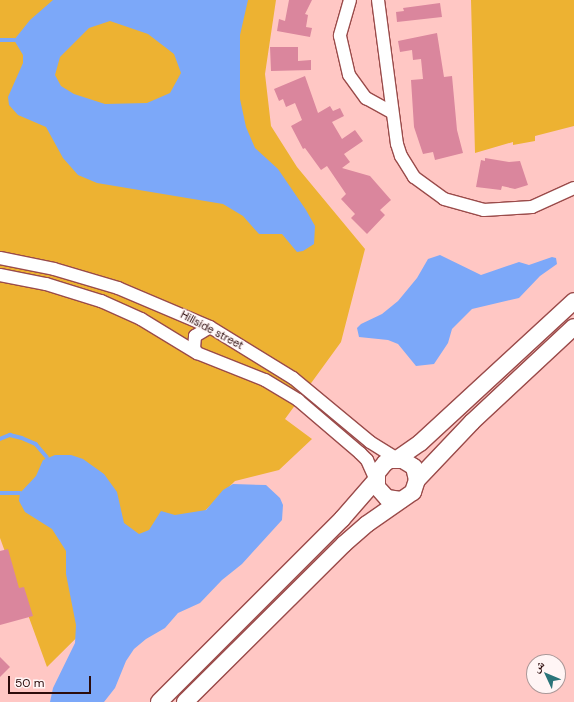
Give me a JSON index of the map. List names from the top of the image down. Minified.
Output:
{"streets":{"street":["Hillside street"]},"scale_bar":"50 m","north":"top left"}
